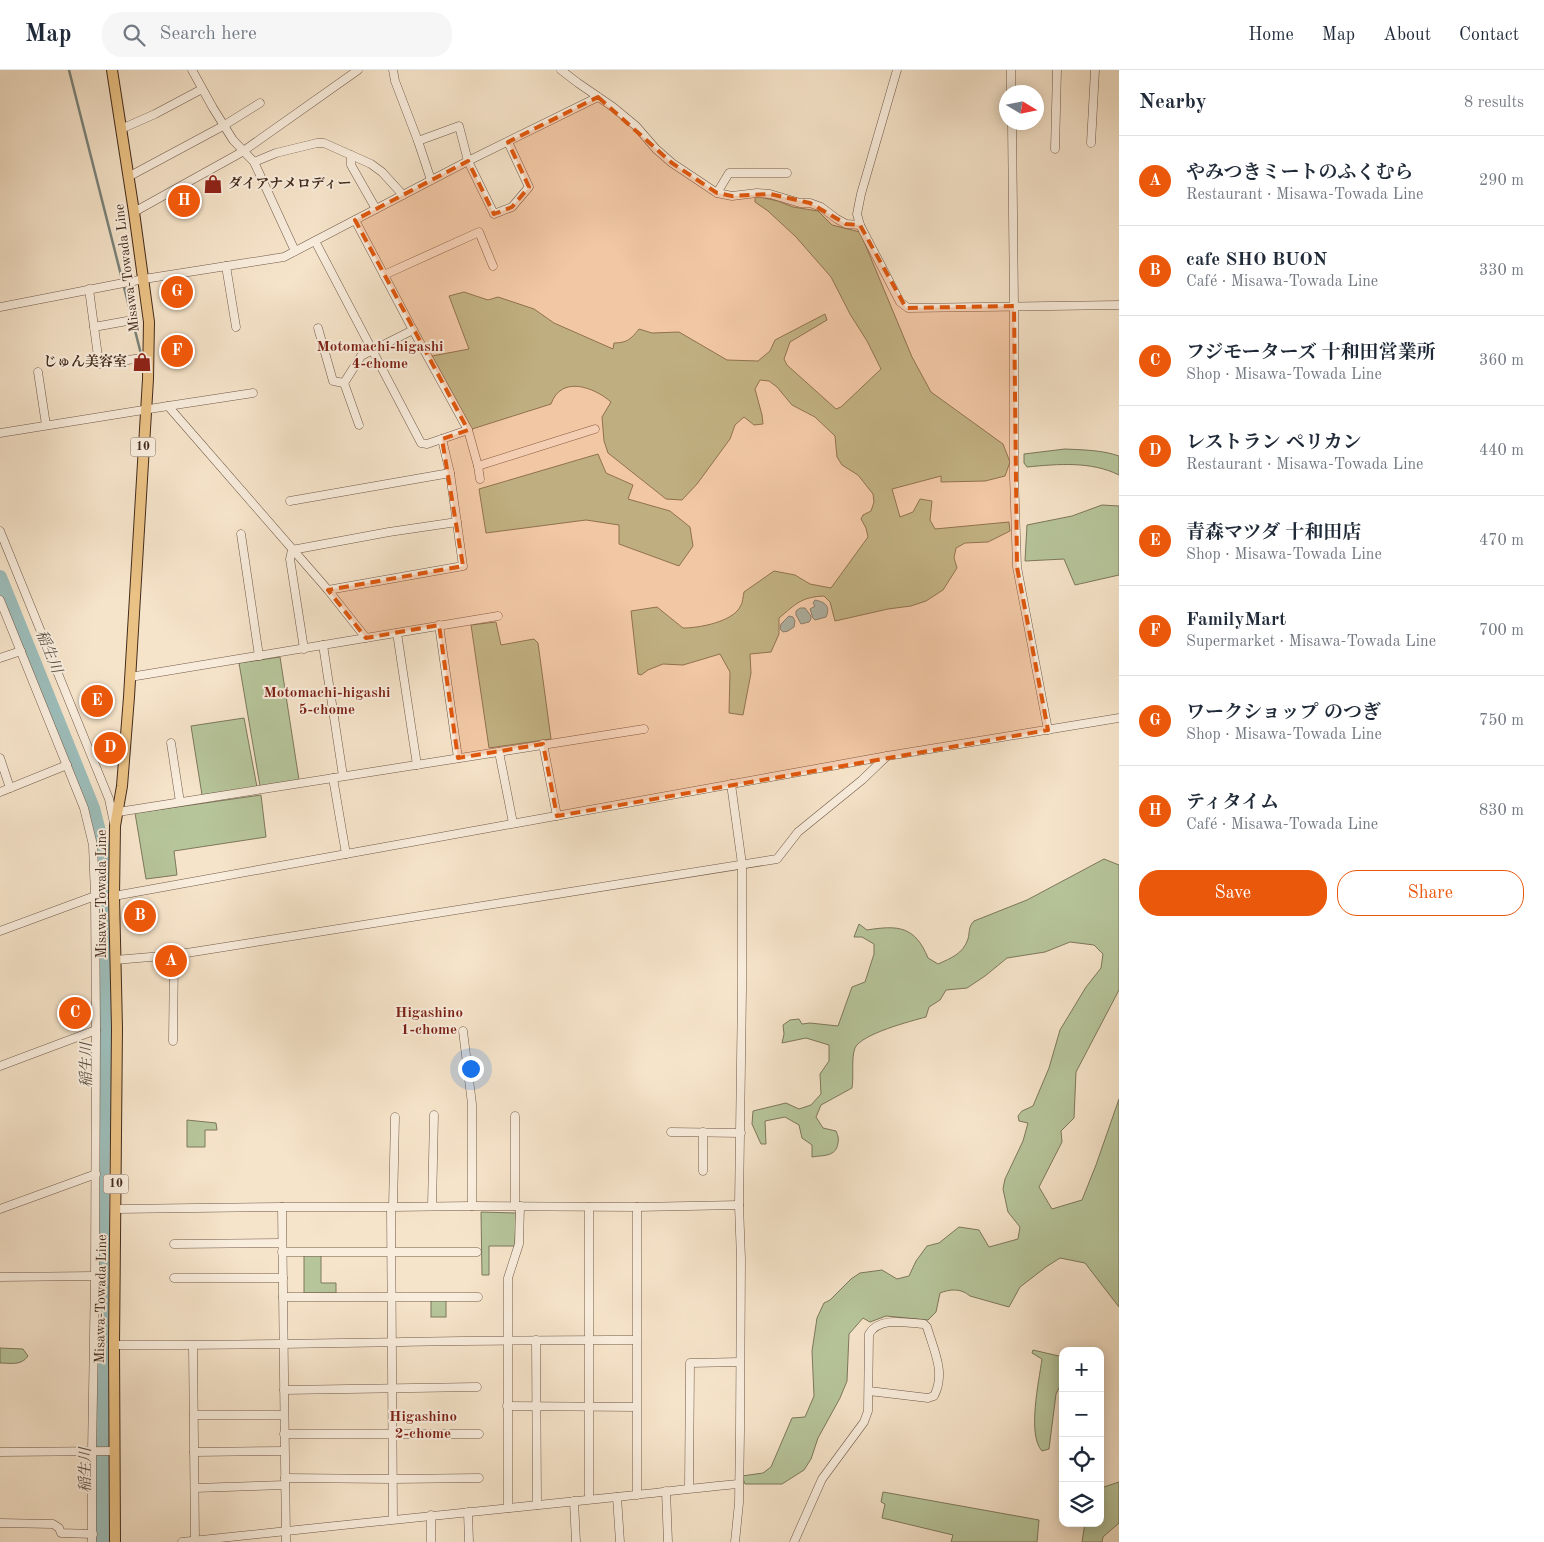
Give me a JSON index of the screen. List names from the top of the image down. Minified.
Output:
{"streets":{"main road":["Misawa-Towada Line","10"]},"crossings":[["Misawa-Towada Line","10"]],"districts":["Motomachi-higashi 4-chome","Motomachi-higashi 5-chome","Higashino 1-chome","Higashino 2-chome"],"water":["稲生川"],"places":{"shop":["ダイアナメロディー","じゅん美容室"]},"north":"right","page":{"header":"Map","search":"Search here","nav":["Home","Map","About","Contact"],"heading":["Nearby","8 results"],"list":[{"mark":"A","name":"やみつきミートのふくむら","note":"Restaurant · Misawa-Towada Line","value":"290 m"},{"mark":"B","name":"cafe SHO BUON","note":"Café · Misawa-Towada Line","value":"330 m"},{"mark":"C","name":"フジモーターズ 十和田営業所","note":"Shop · Misawa-Towada Line","value":"360 m"},{"mark":"D","name":"レストラン ペリカン","note":"Restaurant · Misawa-Towada Line","value":"440 m"},{"mark":"E","name":"青森マツダ 十和田店","note":"Shop · Misawa-Towada Line","value":"470 m"},{"mark":"F","name":"FamilyMart","note":"Supermarket · Misawa-Towada Line","value":"700 m"},{"mark":"G","name":"ワークショップ のつぎ","note":"Shop · Misawa-Towada Line","value":"750 m"},{"mark":"H","name":"ティタイム","note":"Café · Misawa-Towada Line","value":"830 m"}],"pins":["H","G","F","E","D","B","A","C"],"buttons":["Save","Share"],"map_buttons":["+","−"]}}
